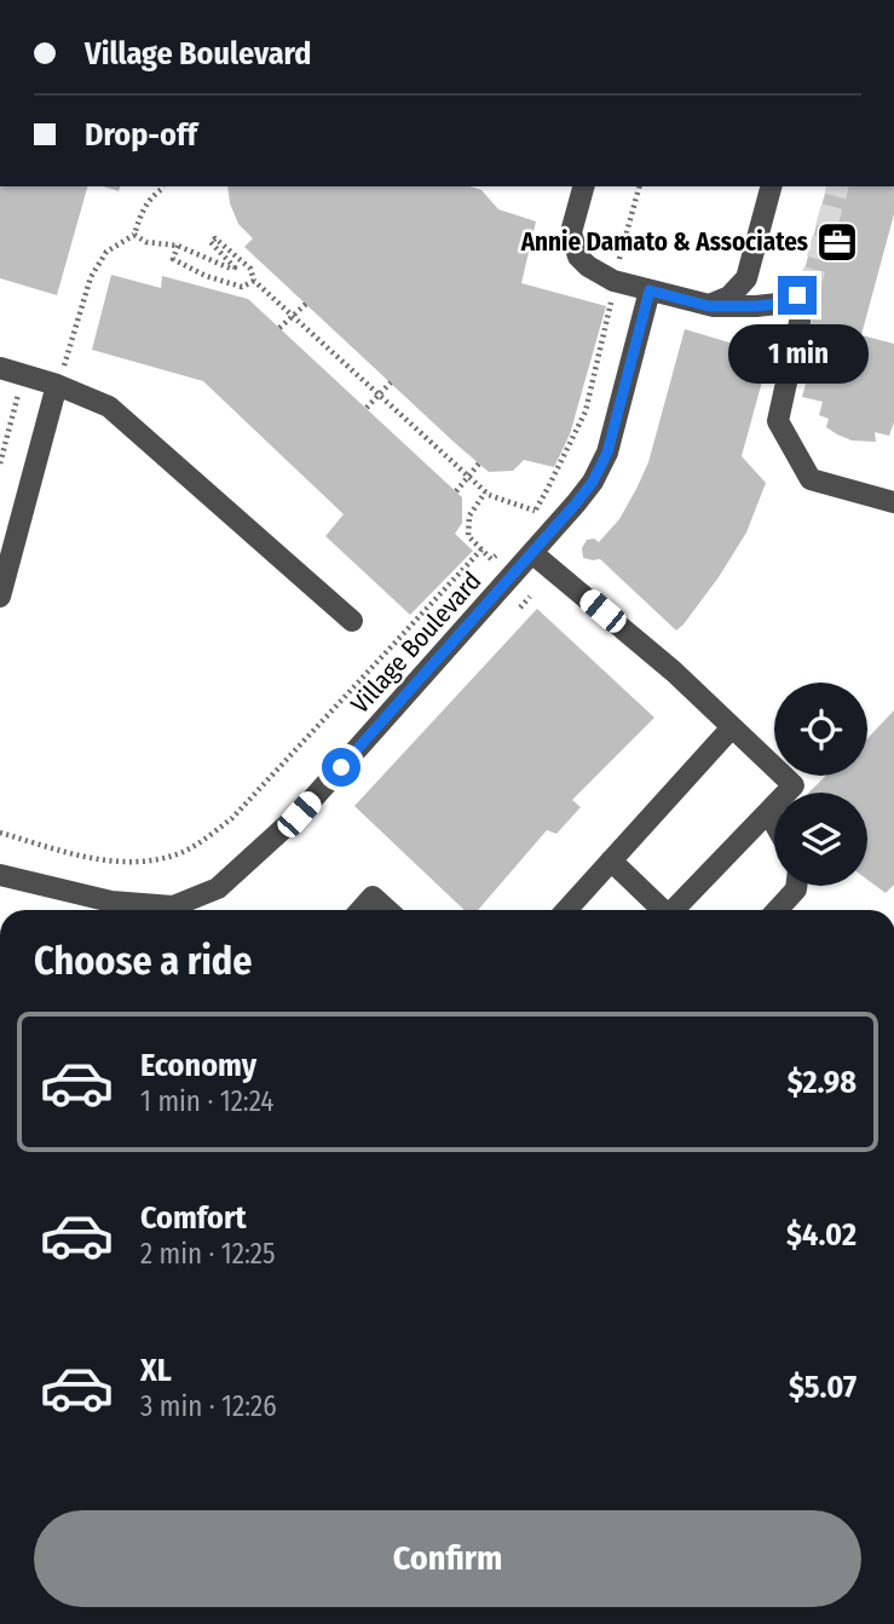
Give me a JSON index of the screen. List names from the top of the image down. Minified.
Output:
{"streets":{"street":["Village Boulevard"]},"places":{"office":["Annie Damato & Associates"]},"page":{"banner":["Village Boulevard","Drop-off"],"bubble":"1 min","heading":"Choose a ride","list":[{"name":"Economy","note":"1 min · 12:24","value":"$2.98"},{"name":"Comfort","note":"2 min · 12:25","value":"$4.02"},{"name":"XL","note":"3 min · 12:26","value":"$5.07"}],"buttons":"Confirm"}}
